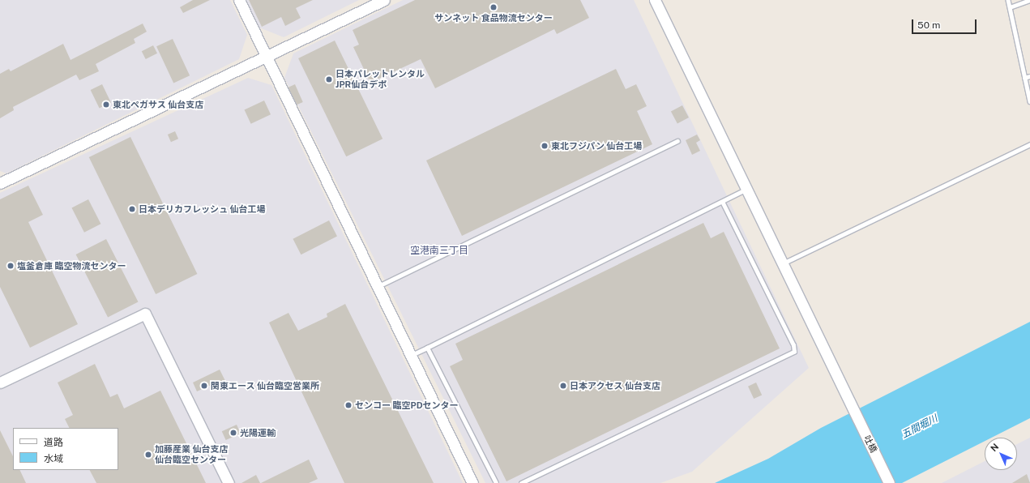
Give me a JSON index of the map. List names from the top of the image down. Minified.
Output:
{"streets":{"street":["吐橋"]},"districts":["空港南三丁目"],"water":["五間堀川"],"places":["サンネット 食品物流センター","日本パレットレンタル JPR仙台デポ","東北ペガサス 仙台支店","東北フジパン 仙台工場","日本デリカフレッシュ 仙台工場","塩釜倉庫 臨空物流センター","関東エース 仙台臨空営業所","日本アクセス 仙台支店","センコー 臨空PDセンター","光陽運輸","加藤産業 仙台支店 仙台臨空センター"],"legend":["道路","水域"],"scale_bar":"50 m","north":"top left"}
